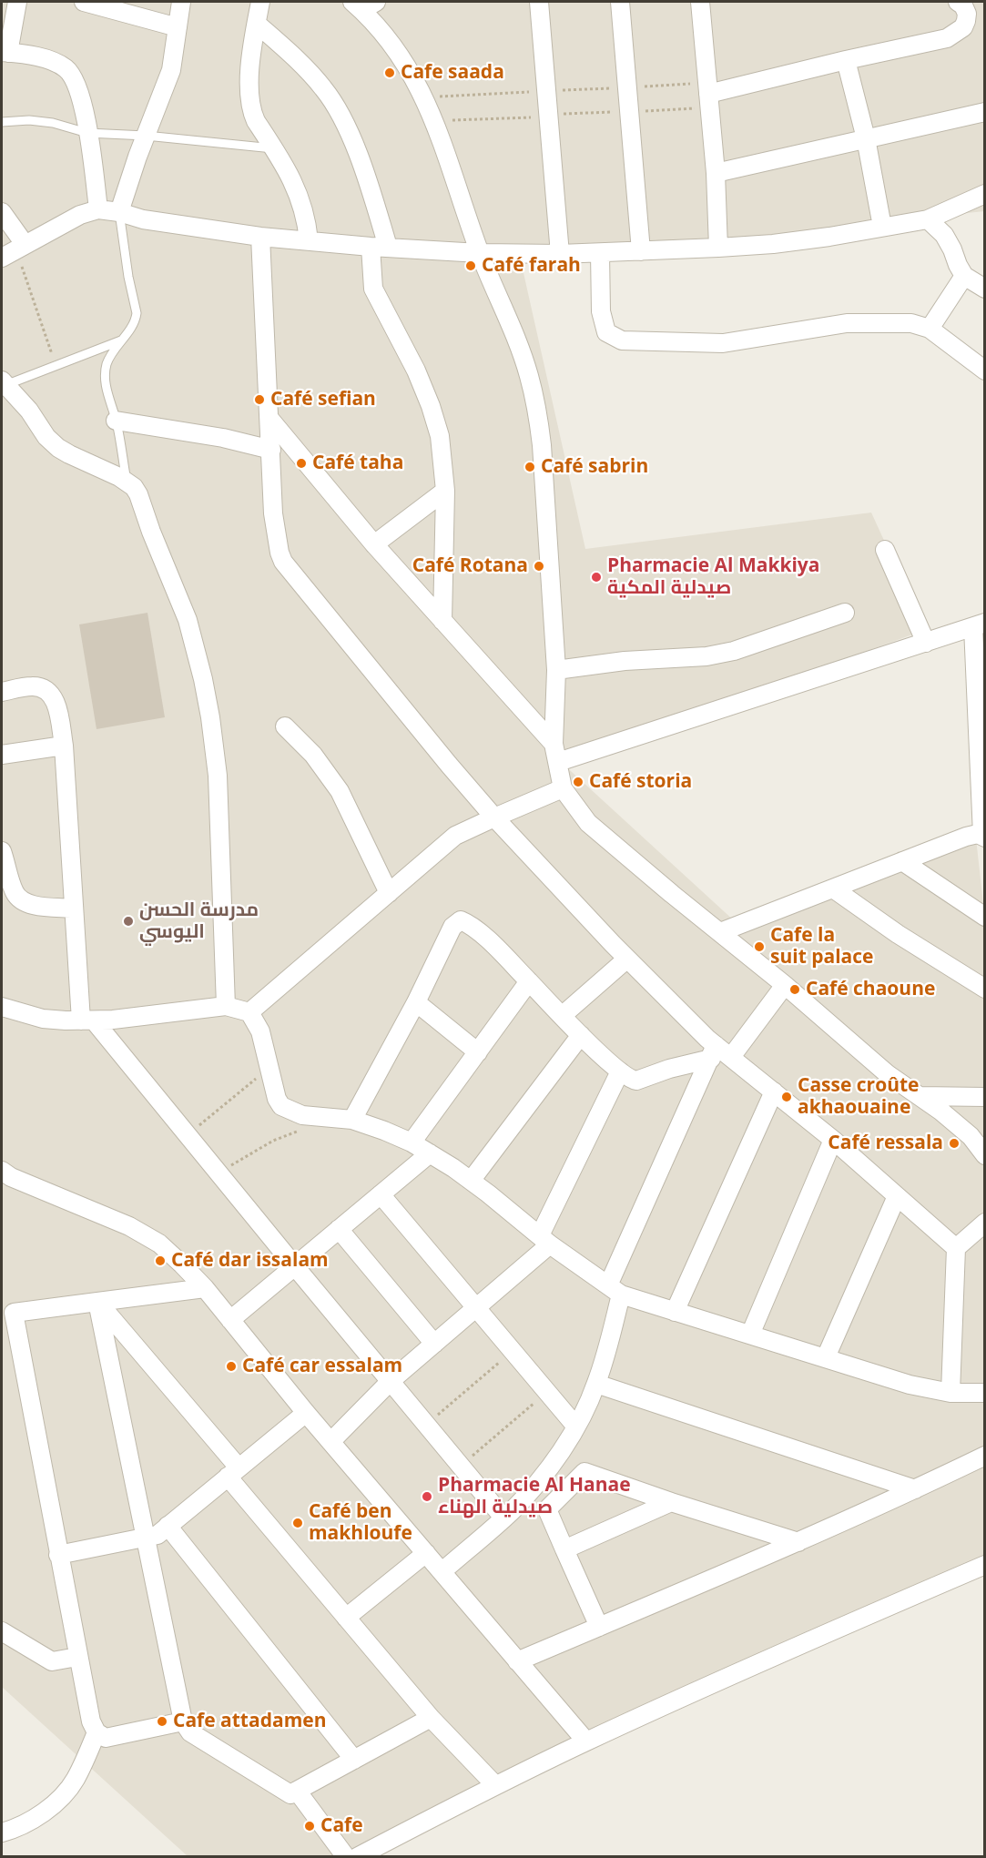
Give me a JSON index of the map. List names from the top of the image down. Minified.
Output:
{"places":["Cafe saada","Café farah","Café sefian","Café taha","Café sabrin","Café Rotana","Pharmacie Al Makkiya صيدلية المكية","Café storia","مدرسة الحسن اليوسي","Cafe la suit palace","Café chaoune","Casse croûte akhaouaine","Café ressala","Café dar issalam","Café car essalam","Pharmacie Al Hanae صيدلية الهناء","Café ben makhloufe","Cafe attadamen","Cafe"]}
